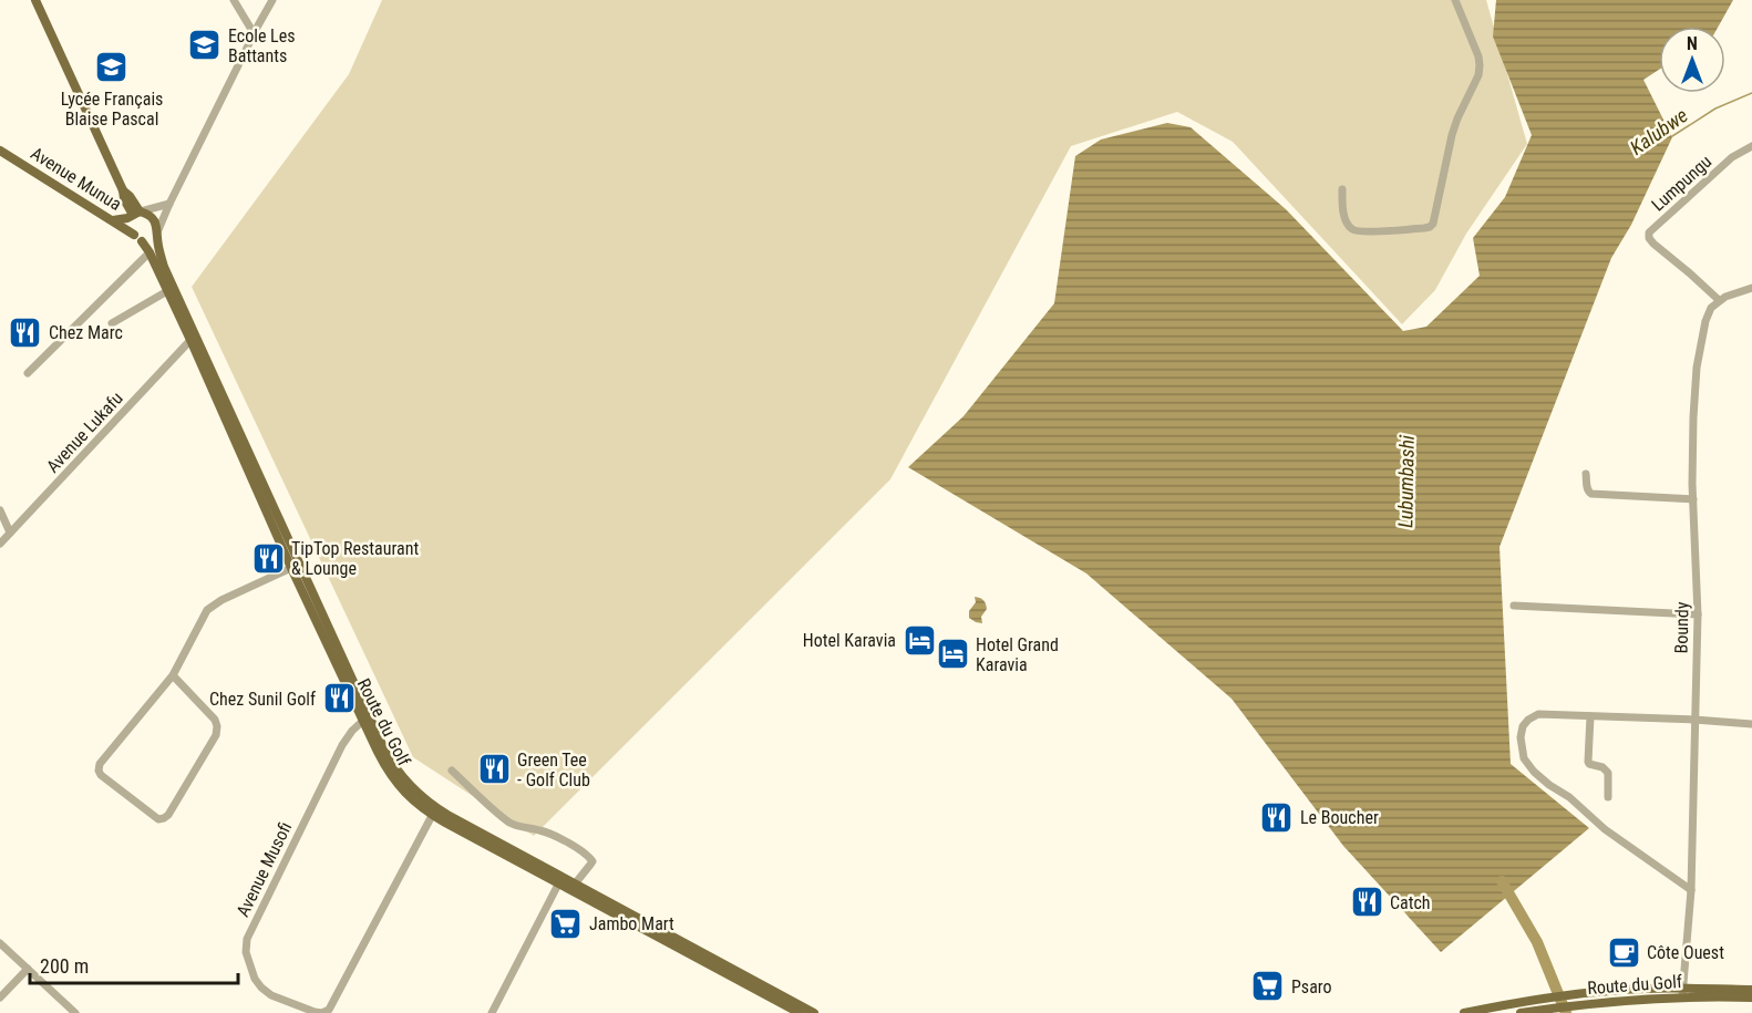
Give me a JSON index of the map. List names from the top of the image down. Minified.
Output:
{"streets":{"main road":["Avenue Munua","Route du Golf"],"street":["Lumpungu","Avenue Lukafu","Boundy","Avenue Musofi"]},"crossings":[["Avenue Munua","Route du Golf"],["Lumpungu","Boundy"],["Avenue Lukafu","Route du Golf"],["Boundy","Route du Golf"],["Route du Golf","Avenue Musofi"]],"water":["Kalubwe","Lubumbashi"],"places":{"school or university":["Ecole Les Battants","Lycée Français Blaise Pascal"],"restaurant":["Chez Marc","TipTop Restaurant & Lounge","Chez Sunil Golf","Green Tee - Golf Club","Le Boucher","Catch"],"hotel":["Hotel Karavia","Hotel Grand Karavia"],"supermarket":["Jambo Mart","Psaro"],"cafe":["Côte Ouest"]},"scale_bar":"200 m","north":"top"}
